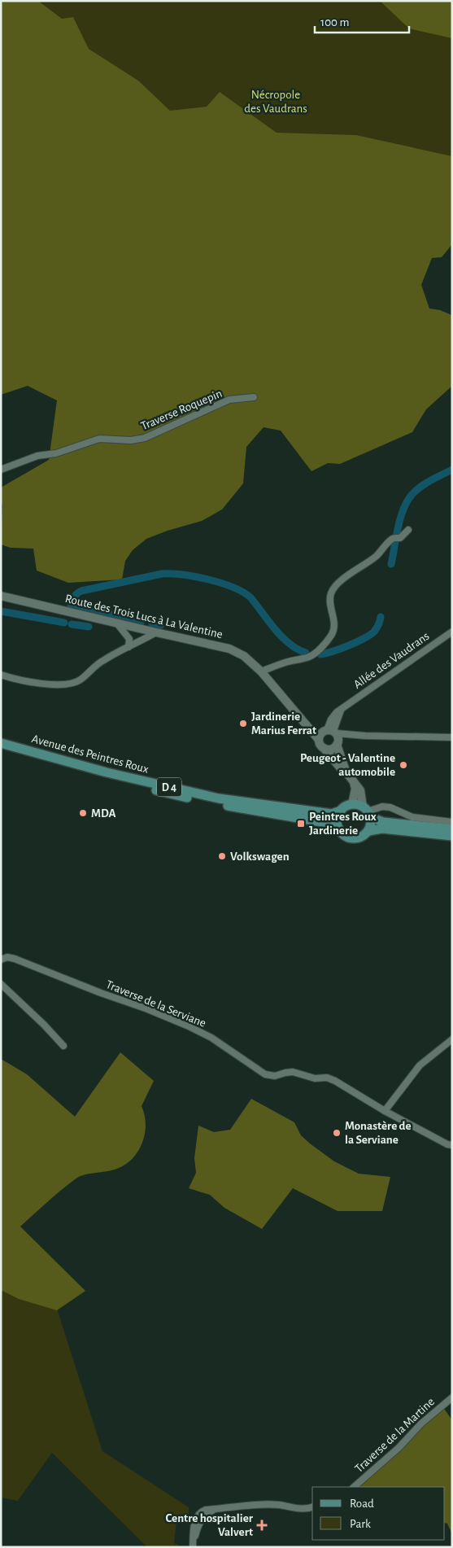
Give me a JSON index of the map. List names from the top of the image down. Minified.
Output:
{"streets":{"main road":["Avenue des Peintres Roux","D 4"],"street":["Traverse Roquepin","Route des Trois Lucs à La Valentine","Allée des Vaudrans","Traverse de la Serviane","Traverse de la Martine"]},"crossings":[["Route des Trois Lucs à La Valentine","Allée des Vaudrans"]],"parks":["Nécropole des Vaudrans"],"places":{"other":["Jardinerie Marius Ferrat","Peugeot - Valentine automobile","MDA","Volkswagen","Monastère de la Serviane"],"transit":["Peintres Roux Jardinerie"],"health":["Centre hospitalier Valvert"]},"legend":["Road","Park"],"scale_bar":"100 m"}
